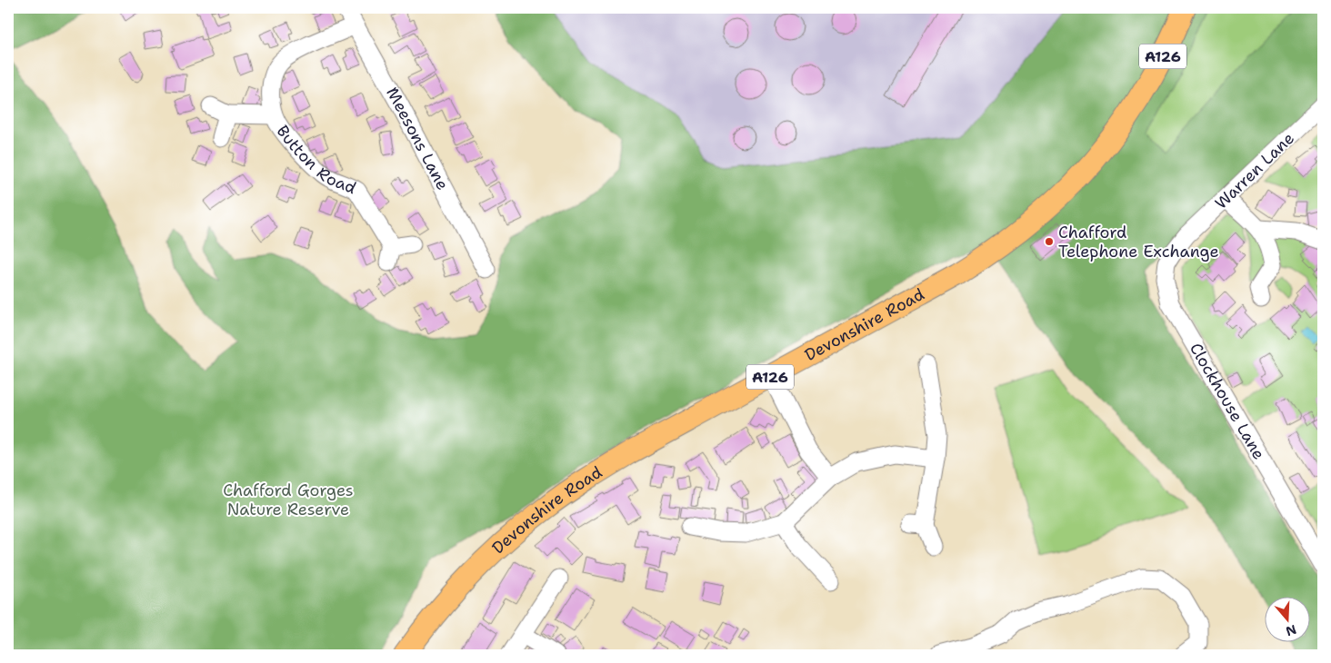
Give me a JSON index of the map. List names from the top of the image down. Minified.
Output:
{"streets":{"main road":["A126","Devonshire Road"],"street":["Meesons Lane","Button Road","Warren Lane","Clockhouse Lane"]},"crossings":[["Meesons Lane","Button Road"],["Warren Lane","Clockhouse Lane"]],"parks":["Chafford Gorges Nature Reserve"],"places":["Chafford Telephone Exchange"],"north":"bottom"}
